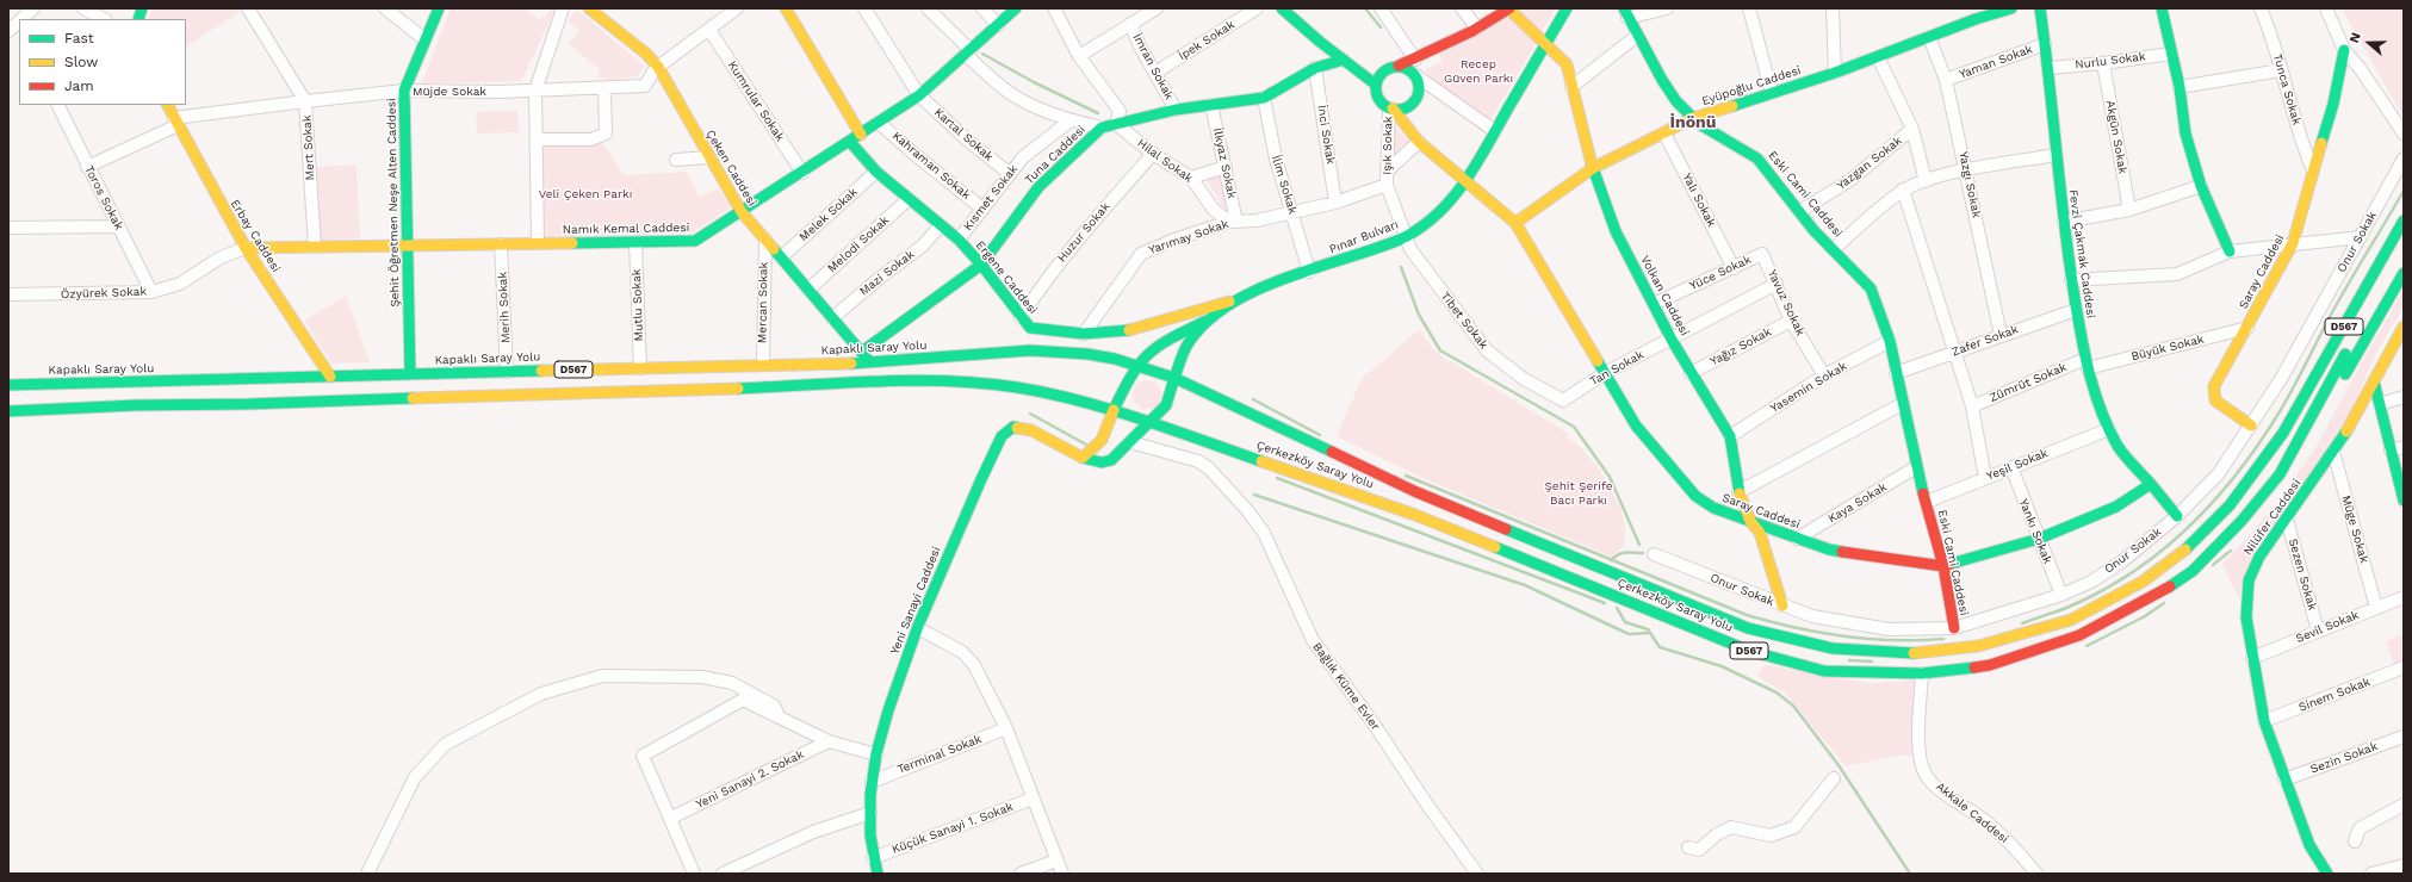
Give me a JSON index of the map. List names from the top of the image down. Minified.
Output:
{"streets":{"main road":["Eyüpoğlu Caddesi","Tuna Caddesi","Çeken Caddesi","Eski Cami Caddesi","Şehit Öğretmen Neşe Alten Caddesi","Namık Kemal Caddesi","Erbay Caddesi","Pınar Bulvarı","Fevzi Çakmak Caddesi","Saray Caddesi","Ergene Caddesi","Volkan Caddesi","D567","Kapaklı Saray Yolu","Çerkezköy Saray Yolu","Nilüfer Caddesi","Yeni Sanayi Caddesi"],"street":["İpek Sokak","Nurlu Sokak","Yaman Sokak","İmran Sokak","Tunca Sokak","Müjde Sokak","Kumrular Sokak","Kartal Sokak","İnci Sokak","Akgün Sokak","Işık Sokak","Mert Sokak","Hilal Sokak","İlkyaz Sokak","Yazgan Sokak","Kahraman Sokak","İlim Sokak","Yazgı Sokak","Toros Sokak","Kısmet Sokak","Yalı Sokak","Melek Sokak","Huzur Sokak","Yarımay Sokak","Onur Sokak","Melodi Sokak","Mazi Sokak","Yüce Sokak","Özyürek Sokak","Mercan Sokak","Yavuz Sokak","Mutlu Sokak","Merih Sokak","Tibet Sokak","Zafer Sokak","Yağız Sokak","Büyük Sokak","Tan Sokak","Zümrüt Sokak","Yasemin Sokak","Yeşil Sokak","Kaya Sokak","Müge Sokak","Yankı Sokak","Sezen Sokak","Sevil Sokak","Bağlık Küme Evler","Sinem Sokak","Terminal Sokak","Sezin Sokak","Yeni Sanayi 2. Sokak","Akkale Caddesi","Küçük Sanayi 1. Sokak"]},"crossings":[["İpek Sokak","İmran Sokak"],["Nurlu Sokak","Akgün Sokak"],["Nurlu Sokak","Fevzi Çakmak Caddesi"],["Yaman Sokak","Yazgı Sokak"],["Yaman Sokak","Fevzi Çakmak Caddesi"],["İmran Sokak","Tuna Caddesi"],["Eyüpoğlu Caddesi","Yazgı Sokak"],["Eyüpoğlu Caddesi","Eski Cami Caddesi"],["Eyüpoğlu Caddesi","Yalı Sokak"],["Eyüpoğlu Caddesi","Saray Caddesi"],["Eyüpoğlu Caddesi","Volkan Caddesi"],["Tunca Sokak","Saray Caddesi"],["Müjde Sokak","Mert Sokak"],["Müjde Sokak","Çeken Caddesi"],["Müjde Sokak","Toros Sokak"],["Müjde Sokak","Şehit Öğretmen Neşe Alten Caddesi"],["Müjde Sokak","Erbay Caddesi"],["Kumrular Sokak","Namık Kemal Caddesi"],["Kartal Sokak","Kısmet Sokak"],["Kartal Sokak","Namık Kemal Caddesi"],["İnci Sokak","Tuna Caddesi"],["İnci Sokak","Yarımay Sokak"],["Işık Sokak","Yarımay Sokak"],["Işık Sokak","Pınar Bulvarı"],["Işık Sokak","Saray Caddesi"],["Işık Sokak","Tibet Sokak"],["Mert Sokak","Namık Kemal Caddesi"],["Tuna Caddesi","Hilal Sokak"],["Tuna Caddesi","İlkyaz Sokak"],["Tuna Caddesi","Çeken Caddesi"],["Tuna Caddesi","İlim Sokak"],["Tuna Caddesi","Ergene Caddesi"],["Hilal Sokak","İlkyaz Sokak"],["Hilal Sokak","Huzur Sokak"],["Hilal Sokak","Yarımay Sokak"],["İlkyaz Sokak","Yarımay Sokak"],["Yazgan Sokak","Eski Cami Caddesi"],["Kahraman Sokak","Kısmet Sokak"],["Kahraman Sokak","Namık Kemal Caddesi"],["Çeken Caddesi","Melek Sokak"],["Çeken Caddesi","Namık Kemal Caddesi"],["Çeken Caddesi","Melodi Sokak"],["Çeken Caddesi","Mazi Sokak"],["Çeken Caddesi","Mercan Sokak"],["Çeken Caddesi","Kapaklı Saray Yolu"],["İlim Sokak","Yarımay Sokak"],["İlim Sokak","Pınar Bulvarı"],["Yazgı Sokak","Zafer Sokak"],["Eski Cami Caddesi","Onur Sokak"],["Eski Cami Caddesi","Saray Caddesi"],["Eski Cami Caddesi","Zafer Sokak"],["Eski Cami Caddesi","Yasemin Sokak"],["Eski Cami Caddesi","Yeşil Sokak"],["Eski Cami Caddesi","Kaya Sokak"],["Toros Sokak","Özyürek Sokak"],["Kısmet Sokak","Ergene Caddesi"],["Yalı Sokak","Yüce Sokak"],["Şehit Öğretmen Neşe Alten Caddesi","Namık Kemal Caddesi"],["Melek Sokak","Ergene Caddesi"],["Namık Kemal Caddesi","Erbay Caddesi"],["Namık Kemal Caddesi","Ergene Caddesi"],["Namık Kemal Caddesi","Özyürek Sokak"],["Namık Kemal Caddesi","Mutlu Sokak"],["Namık Kemal Caddesi","Merih Sokak"],["Huzur Sokak","Ergene Caddesi"],["Erbay Caddesi","Özyürek Sokak"],["Erbay Caddesi","Kapaklı Saray Yolu"],["Yarımay Sokak","Ergene Caddesi"],["Pınar Bulvarı","Saray Caddesi"],["Pınar Bulvarı","Ergene Caddesi"],["Pınar Bulvarı","Volkan Caddesi"],["Pınar Bulvarı","Tibet Sokak"],["Pınar Bulvarı","Yeni Sanayi Caddesi"],["Onur Sokak","Saray Caddesi"],["Onur Sokak","Volkan Caddesi"],["Onur Sokak","Yankı Sokak"],["Melodi Sokak","Ergene Caddesi"],["Fevzi Çakmak Caddesi","Saray Caddesi"],["Fevzi Çakmak Caddesi","Zafer Sokak"],["Fevzi Çakmak Caddesi","Büyük Sokak"],["Fevzi Çakmak Caddesi","Zümrüt Sokak"],["Fevzi Çakmak Caddesi","Yeşil Sokak"],["Saray Caddesi","Volkan Caddesi"],["Saray Caddesi","Büyük Sokak"],["Saray Caddesi","Tan Sokak"],["Saray Caddesi","Kaya Sokak"],["Saray Caddesi","Yankı Sokak"],["Mazi Sokak","Ergene Caddesi"],["Yüce Sokak","Volkan Caddesi"],["Yüce Sokak","Yavuz Sokak"],["Volkan Caddesi","Yağız Sokak"],["Volkan Caddesi","Tan Sokak"],["Volkan Caddesi","Yasemin Sokak"],["Mercan Sokak","Kapaklı Saray Yolu"],["Yavuz Sokak","Yağız Sokak"],["Yavuz Sokak","Tan Sokak"],["Yavuz Sokak","Yasemin Sokak"],["Mutlu Sokak","Kapaklı Saray Yolu"],["Tibet Sokak","Tan Sokak"],["D567","Kapaklı Saray Yolu"],["D567","Çerkezköy Saray Yolu"],["D567","Yeni Sanayi Caddesi"],["Büyük Sokak","Zümrüt Sokak"],["Çerkezköy Saray Yolu","Yeni Sanayi Caddesi"],["Çerkezköy Saray Yolu","Akkale Caddesi"],["Yeşil Sokak","Yankı Sokak"],["Nilüfer Caddesi","Müge Sokak"],["Nilüfer Caddesi","Sezen Sokak"],["Nilüfer Caddesi","Sevil Sokak"],["Nilüfer Caddesi","Sinem Sokak"],["Nilüfer Caddesi","Sezin Sokak"],["Müge Sokak","Sevil Sokak"],["Sezen Sokak","Sevil Sokak"],["Yeni Sanayi Caddesi","Bağlık Küme Evler"],["Yeni Sanayi Caddesi","Terminal Sokak"],["Yeni Sanayi Caddesi","Küçük Sanayi 1. Sokak"]],"districts":["İnönü"],"parks":["Recep Güven Parkı","Veli Çeken Parkı","Şehit Şerife Bacı Parkı"],"legend":["Fast","Slow","Jam"],"north":"left"}
